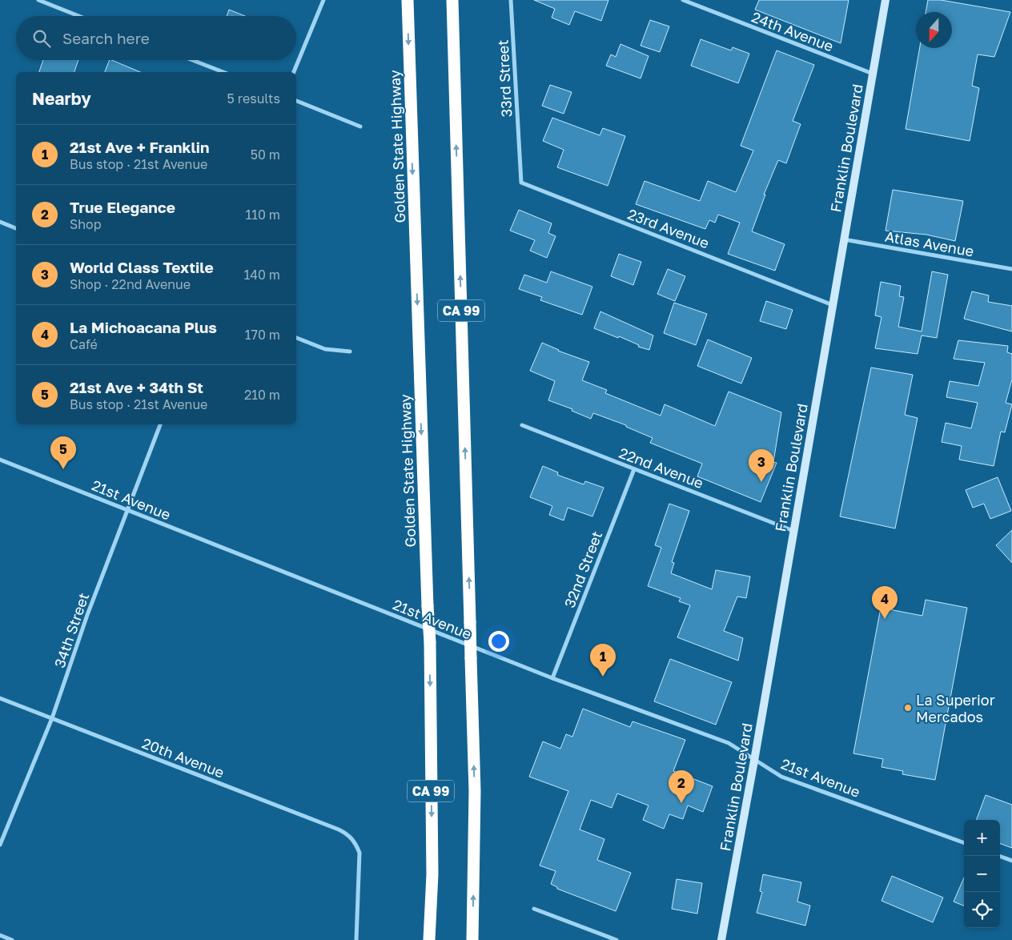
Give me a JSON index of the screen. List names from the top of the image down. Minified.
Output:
{"streets":{"highway":["Golden State Highway","CA 99"],"main road":["Franklin Boulevard"],"street":["24th Avenue","33rd Street","23rd Avenue","Atlas Avenue","22nd Avenue","21st Avenue","32nd Street","34th Street","20th Avenue"]},"crossings":[["24th Avenue","Franklin Boulevard"],["33rd Street","23rd Avenue"],["Franklin Boulevard","23rd Avenue"],["Franklin Boulevard","Atlas Avenue"],["Franklin Boulevard","22nd Avenue"],["Franklin Boulevard","21st Avenue"],["22nd Avenue","32nd Street"],["21st Avenue","32nd Street"],["21st Avenue","34th Street"],["34th Street","20th Avenue"]],"places":["La Superior Mercados"],"north":"bottom","page":{"search":"Search here","heading":["Nearby","5 results"],"list":[{"mark":"1","name":"21st Ave + Franklin","note":"Bus stop · 21st Avenue","value":"50 m"},{"mark":"2","name":"True Elegance","note":"Shop","value":"110 m"},{"mark":"3","name":"World Class Textile","note":"Shop · 22nd Avenue","value":"140 m"},{"mark":"4","name":"La Michoacana Plus","note":"Café","value":"170 m"},{"mark":"5","name":"21st Ave + 34th St","note":"Bus stop · 21st Avenue","value":"210 m"}],"pins":["5","3","4","1","2"],"map_buttons":["+","−"]}}
